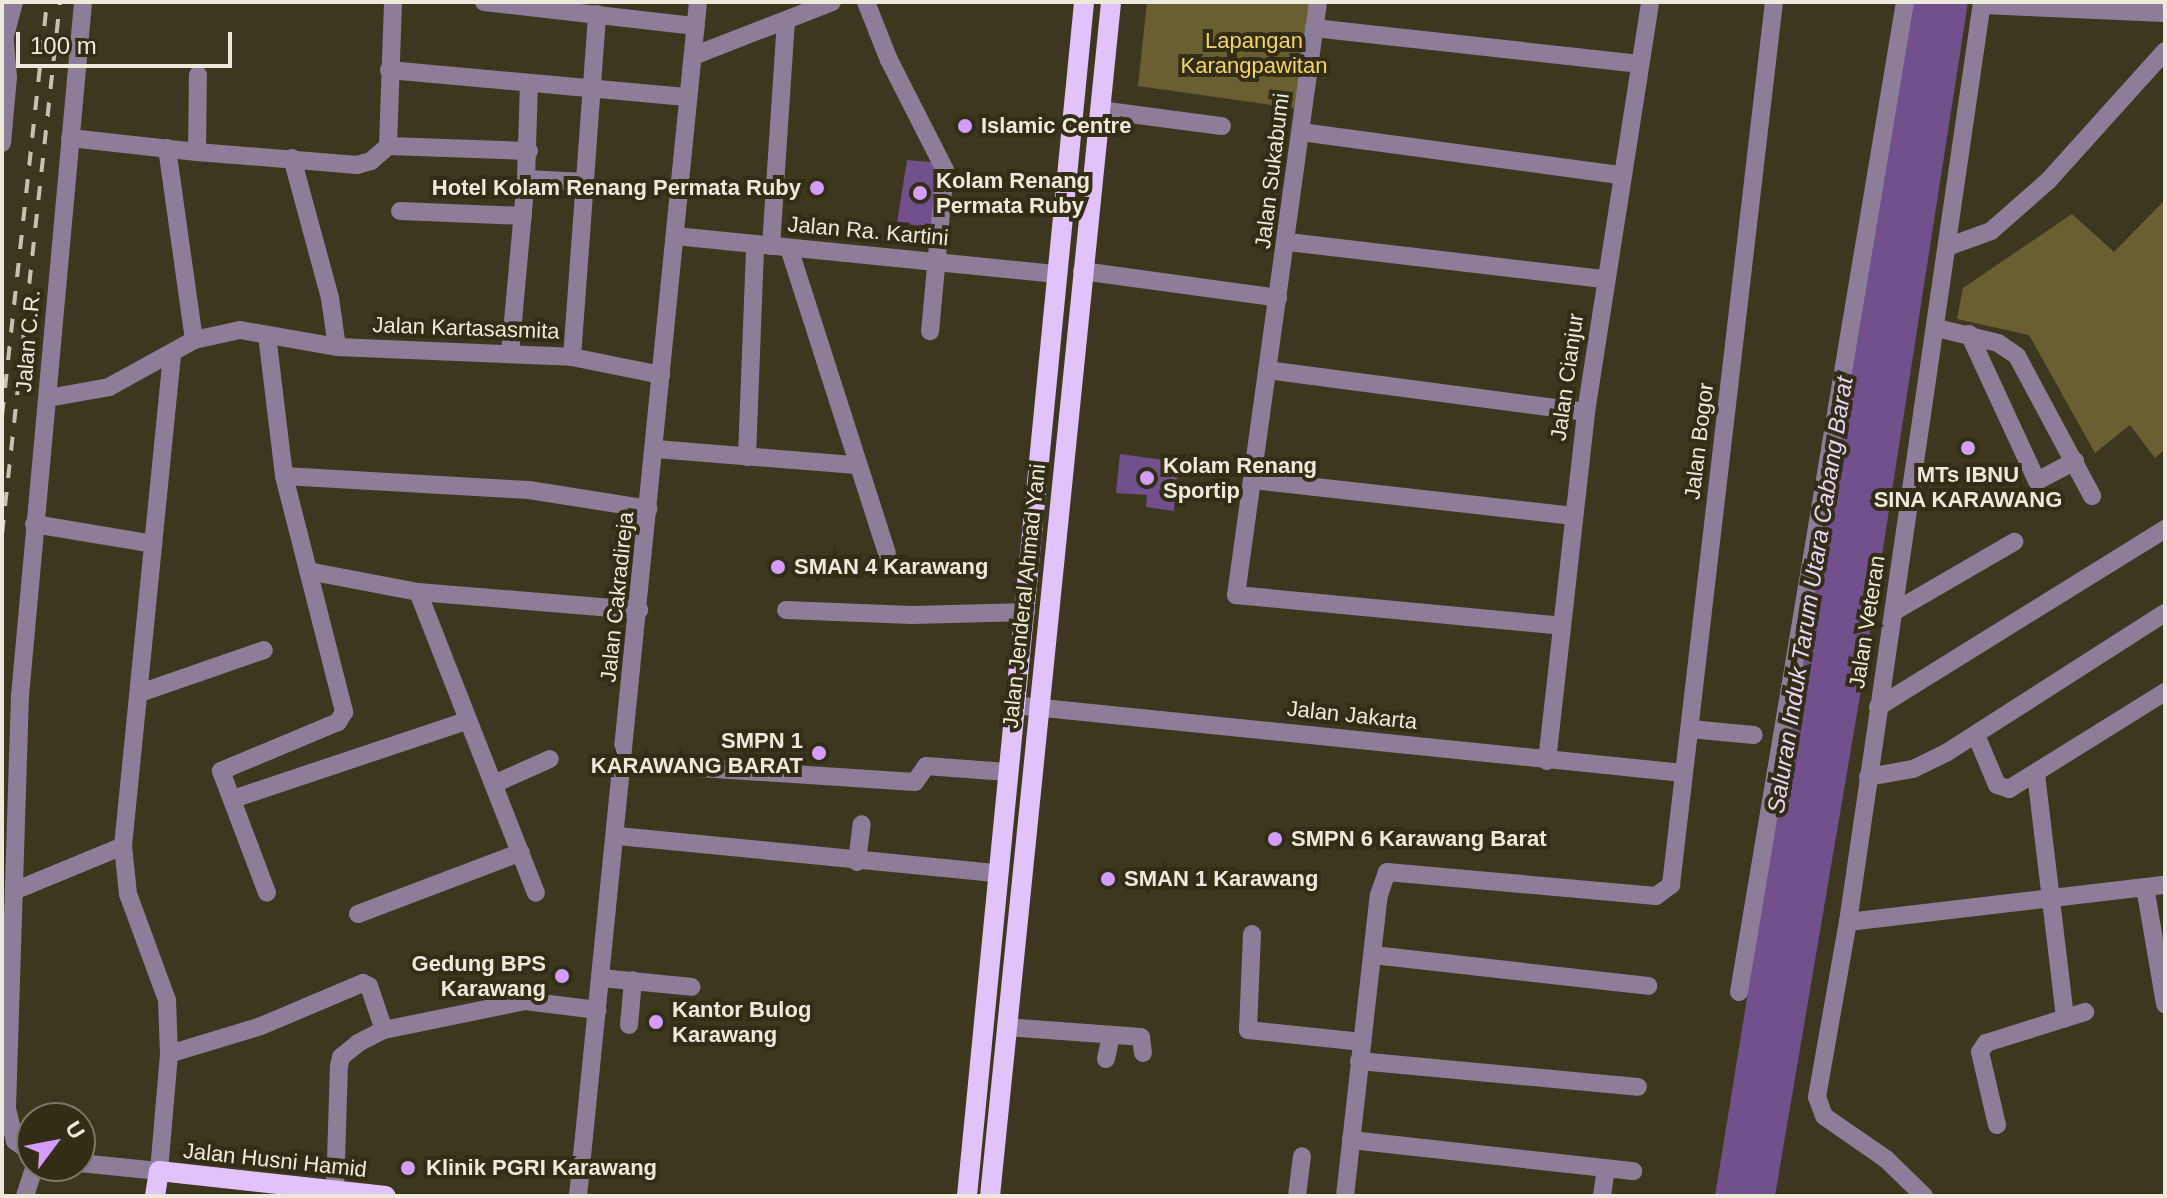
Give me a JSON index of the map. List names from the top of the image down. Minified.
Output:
{"streets":{"main road":["Jalan Jenderal Ahmad Yani","Jalan Husni Hamid"],"street":["Jalan Sukabumi","Jalan Ra. Kartini","Jalan Kartasasmita","Jalan C.R.","Jalan Cianjur","Jalan Bogor","Jalan Cakradireja","Jalan Veteran","Jalan Jakarta"]},"crossings":[["Jalan Sukabumi","Jalan Cianjur"],["Jalan Ra. Kartini","Jalan Jenderal Ahmad Yani"],["Jalan Ra. Kartini","Jalan Cakradireja"],["Jalan Kartasasmita","Jalan Cakradireja"],["Jalan Cianjur","Jalan Jakarta"],["Jalan Bogor","Jalan Jakarta"],["Jalan Jenderal Ahmad Yani","Jalan Jakarta"]],"water":["Saluran Induk Tarum Utara Cabang Barat"],"parks":["Lapangan Karangpawitan"],"places":["Islamic Centre","Hotel Kolam Renang Permata Ruby","Kolam Renang Permata Ruby","MTs IBNU SINA KARAWANG","Kolam Renang Sportip","SMAN 4 Karawang","SMPN 1 KARAWANG BARAT","SMPN 6 Karawang Barat","SMAN 1 Karawang","Gedung BPS Karawang","Kantor Bulog Karawang","Klinik PGRI Karawang"],"scale_bar":"100 m","north":"top right"}
